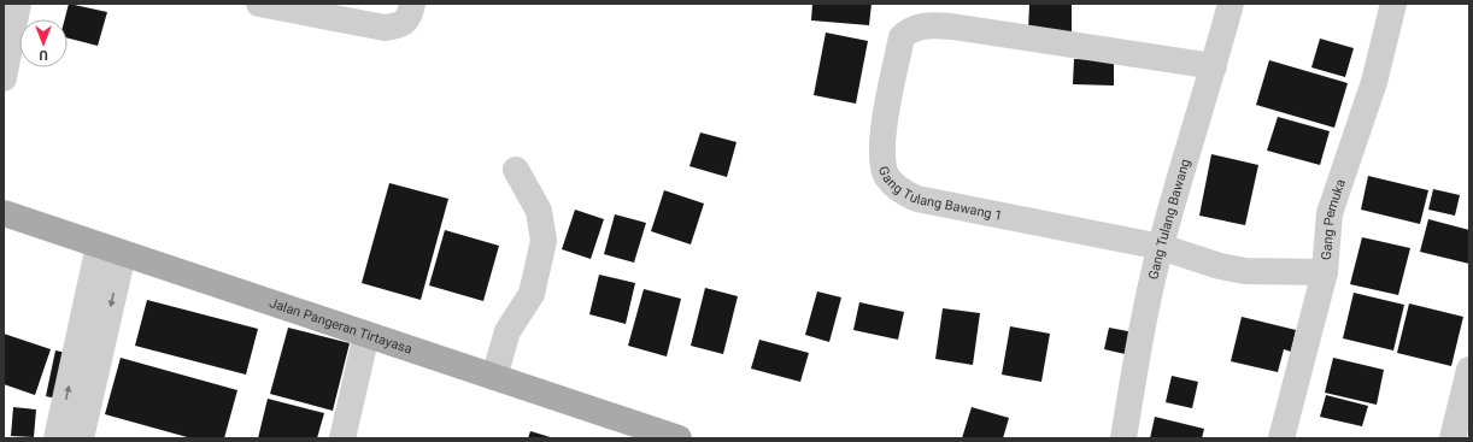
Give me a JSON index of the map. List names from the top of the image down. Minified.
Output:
{"streets":{"main road":["Jalan Pangeran Tirtayasa"],"street":["Gang Tulang Bawang 1","Gang Tulang Bawang","Gang Pemuka"]},"crossings":[["Gang Tulang Bawang 1","Gang Tulang Bawang"],["Gang Tulang Bawang 1","Gang Pemuka"]],"north":"bottom"}
